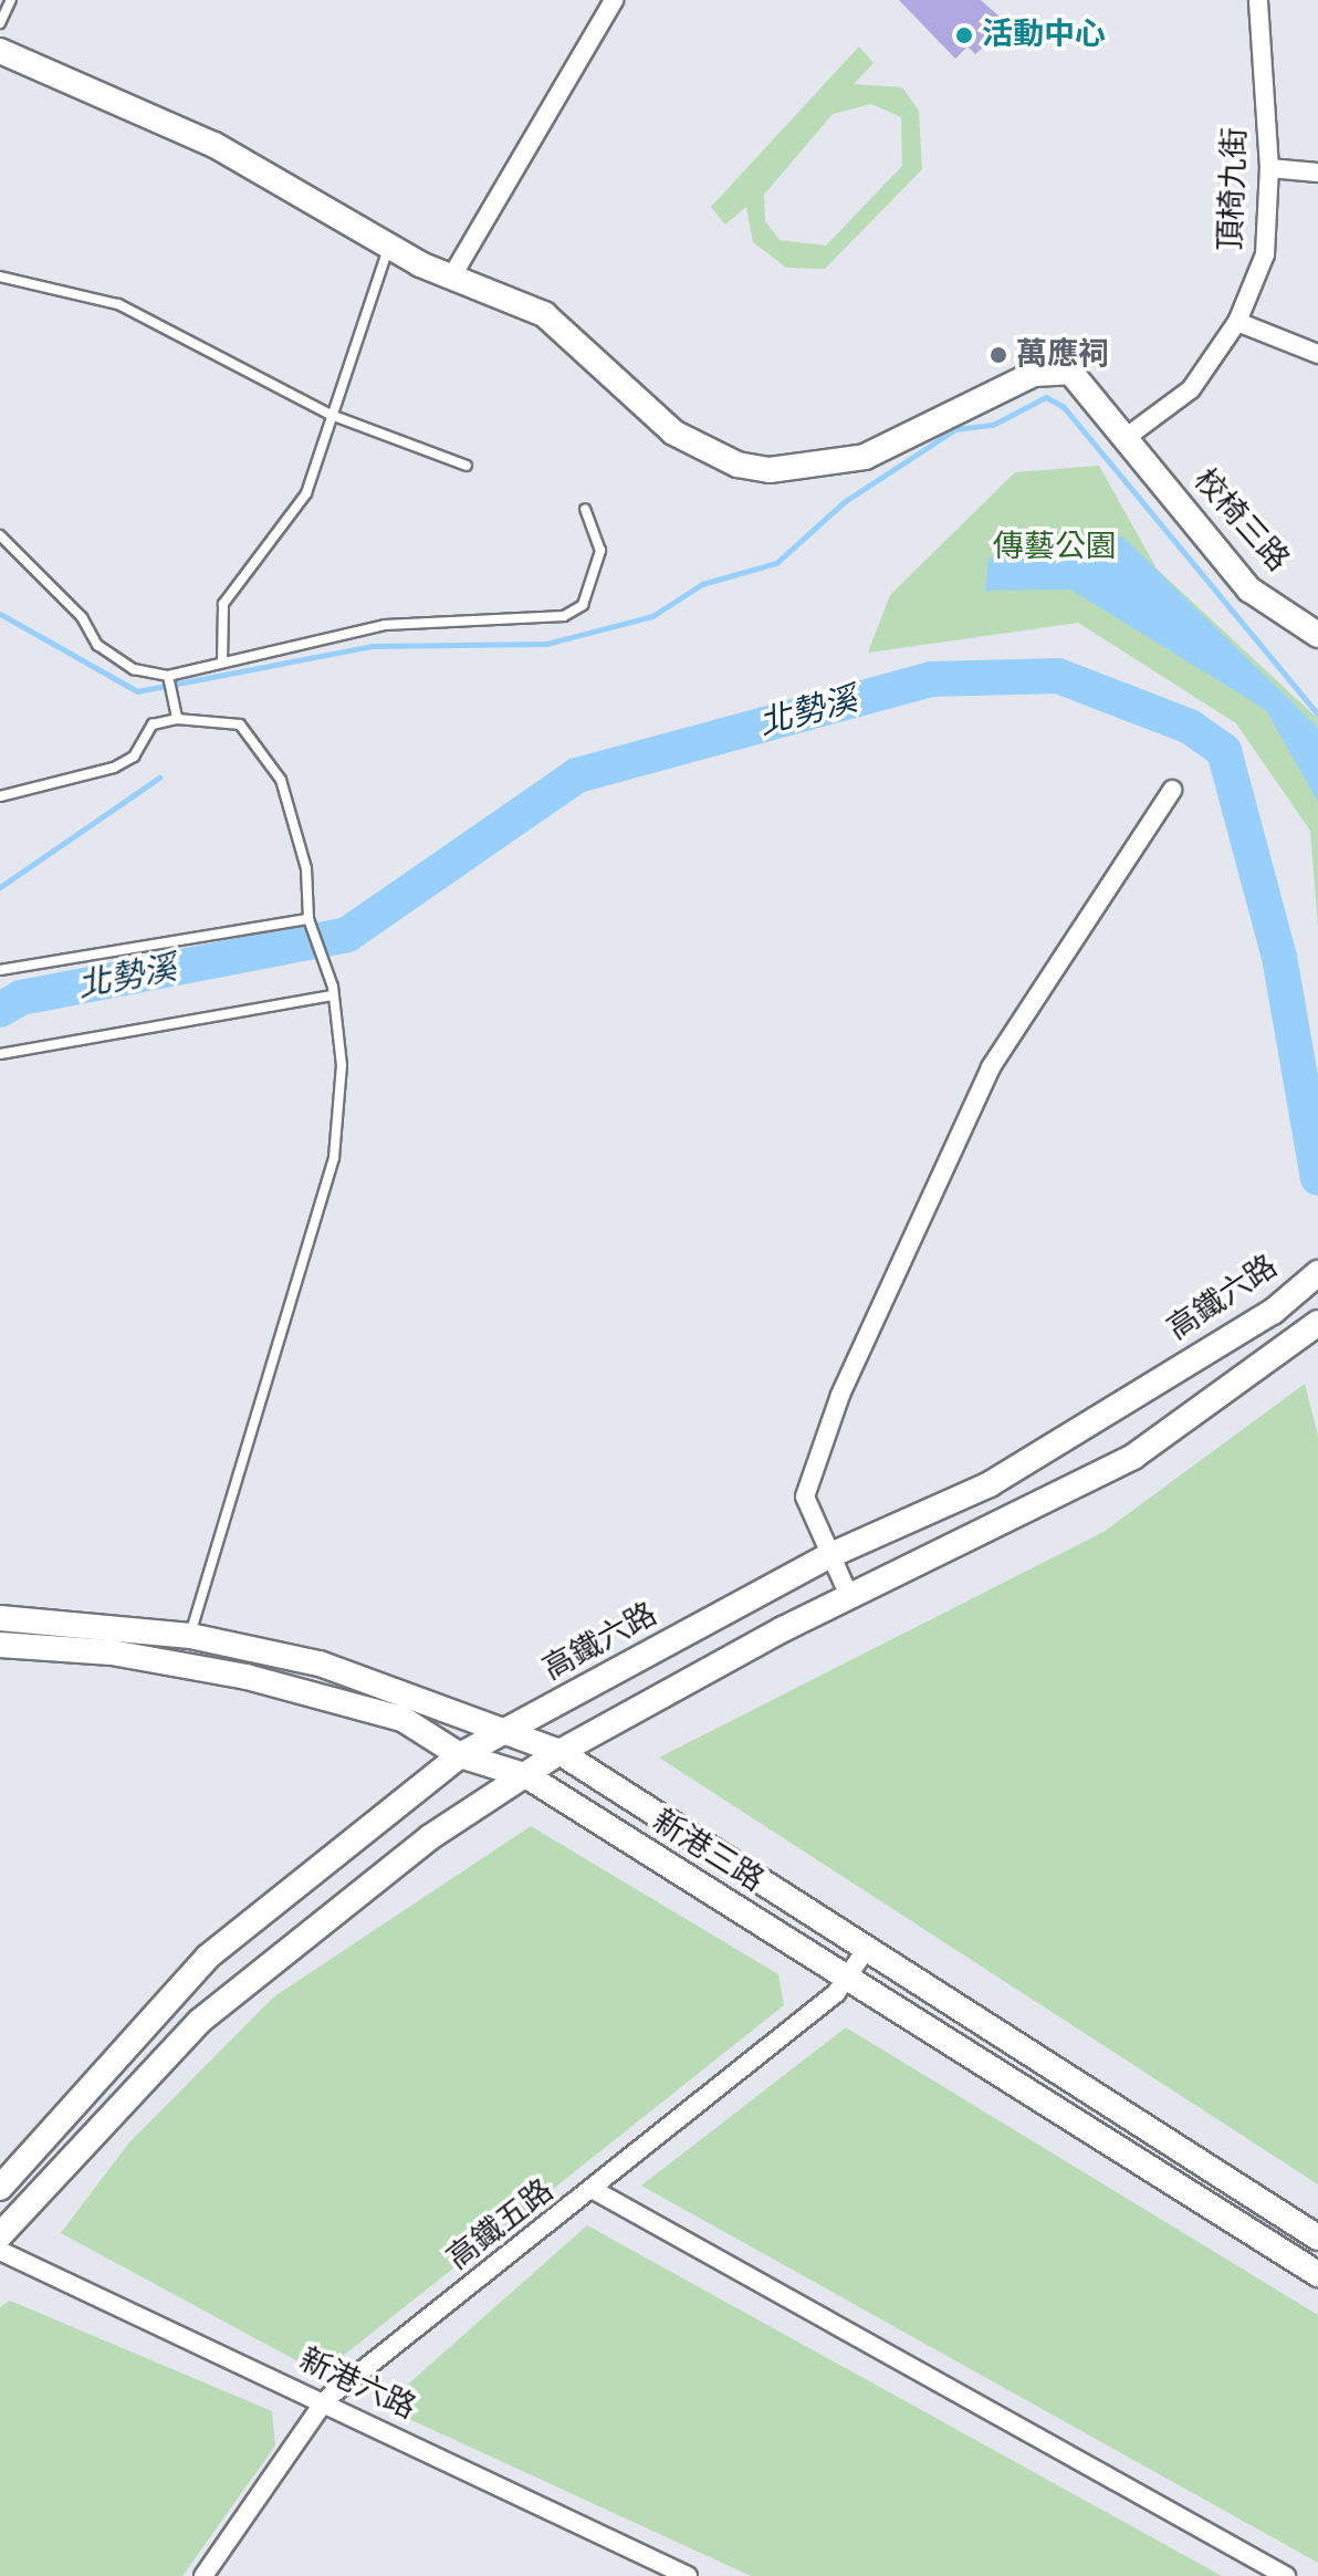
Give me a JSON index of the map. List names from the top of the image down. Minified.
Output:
{"streets":{"street":["頂椅九街","校椅三路","高鐵六路","新港三路","高鐵五路","新港六路"]},"crossings":[["頂椅九街","校椅三路"],["高鐵六路","新港三路"],["新港三路","高鐵五路"],["高鐵五路","新港六路"]],"water":["北勢溪"],"parks":["傳藝公園"],"places":["活動中心","萬應祠"]}
